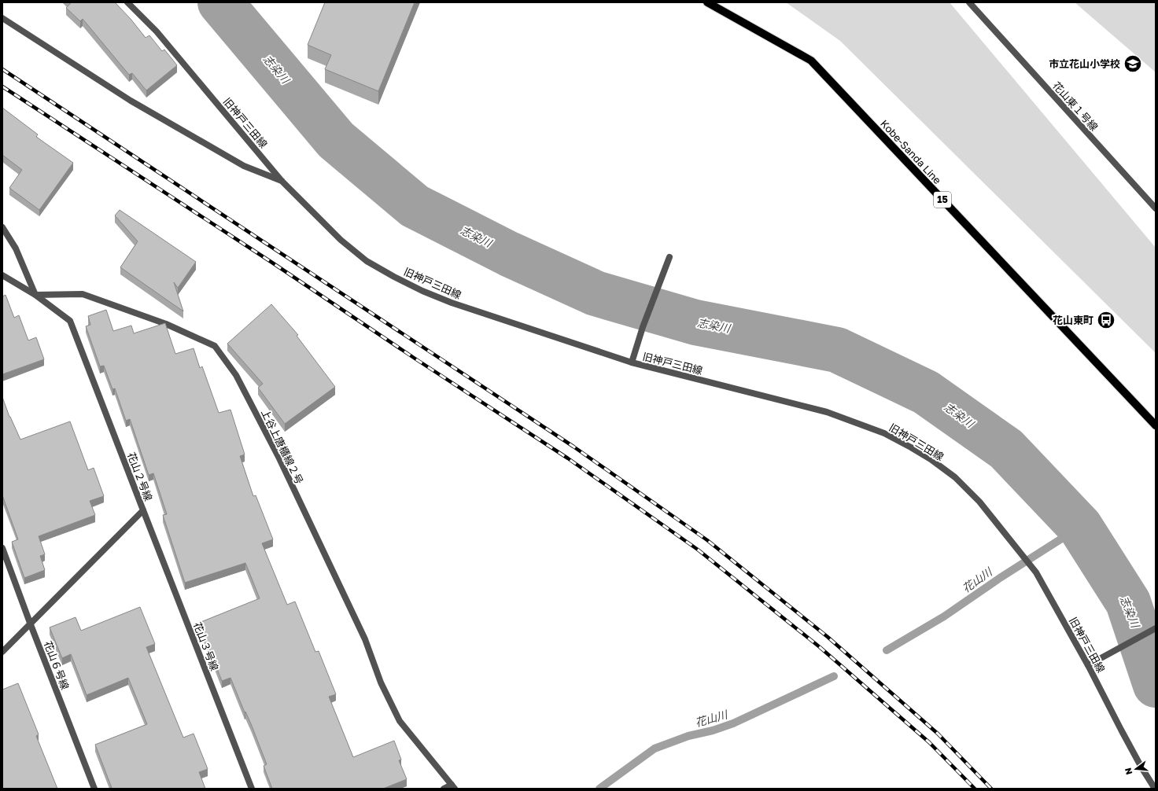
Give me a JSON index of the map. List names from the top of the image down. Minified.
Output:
{"streets":{"main road":["Kobe-Sanda Line","15"],"street":["花山東１号線","旧神戸三田線","上谷上唐櫃線２号","花山２号線","花山３号線","花山６号線"]},"crossings":[["上谷上唐櫃線２号","花山２号線"],["花山２号線","花山３号線"],["花山２号線","花山６号線"]],"water":["志染川","花山川"],"places":{"school or university":["市立花山小学校"],"bus stop":["花山東町"]},"north":"left"}
